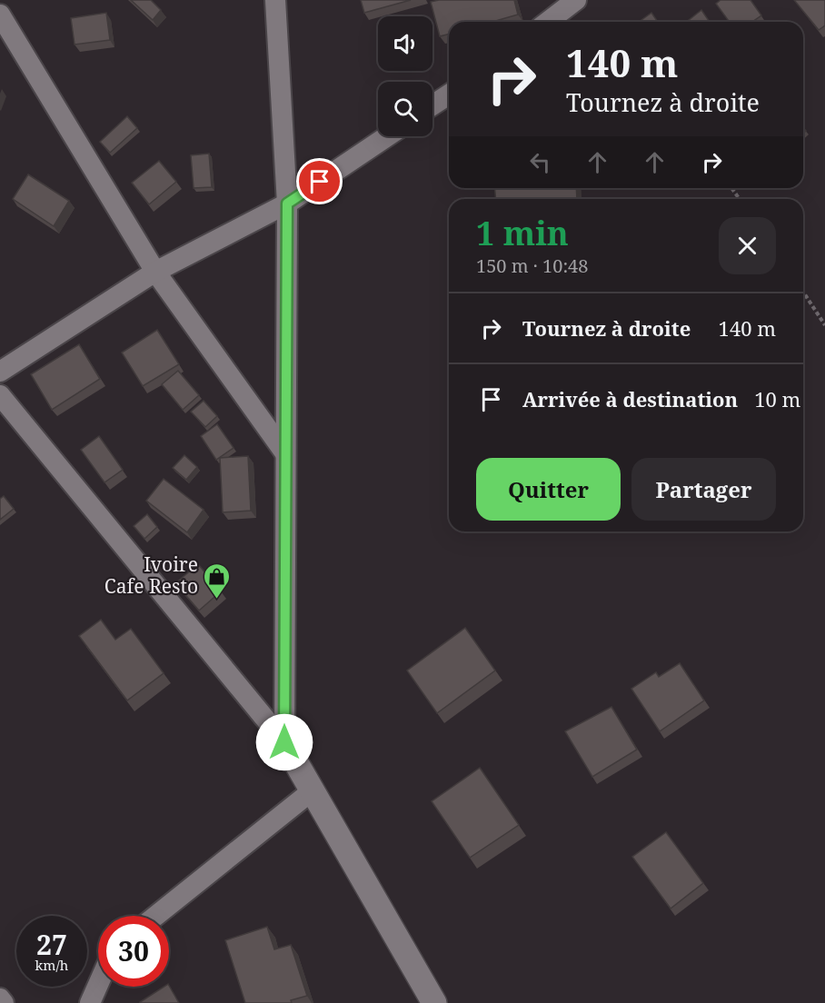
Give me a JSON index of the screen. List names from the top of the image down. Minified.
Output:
{"places":{"shop":["Ivoire Cafe Resto"]},"page":{"turn":["140 m","Tournez à droite"],"heading":["1 min","150 m · 10:48"],"list":[{"name":"Tournez à droite","value":"140 m"},{"name":"Arrivée à destination","value":"10 m"}],"buttons":["Quitter","Partager"],"speed":"27 km/h","limit":"30"}}
